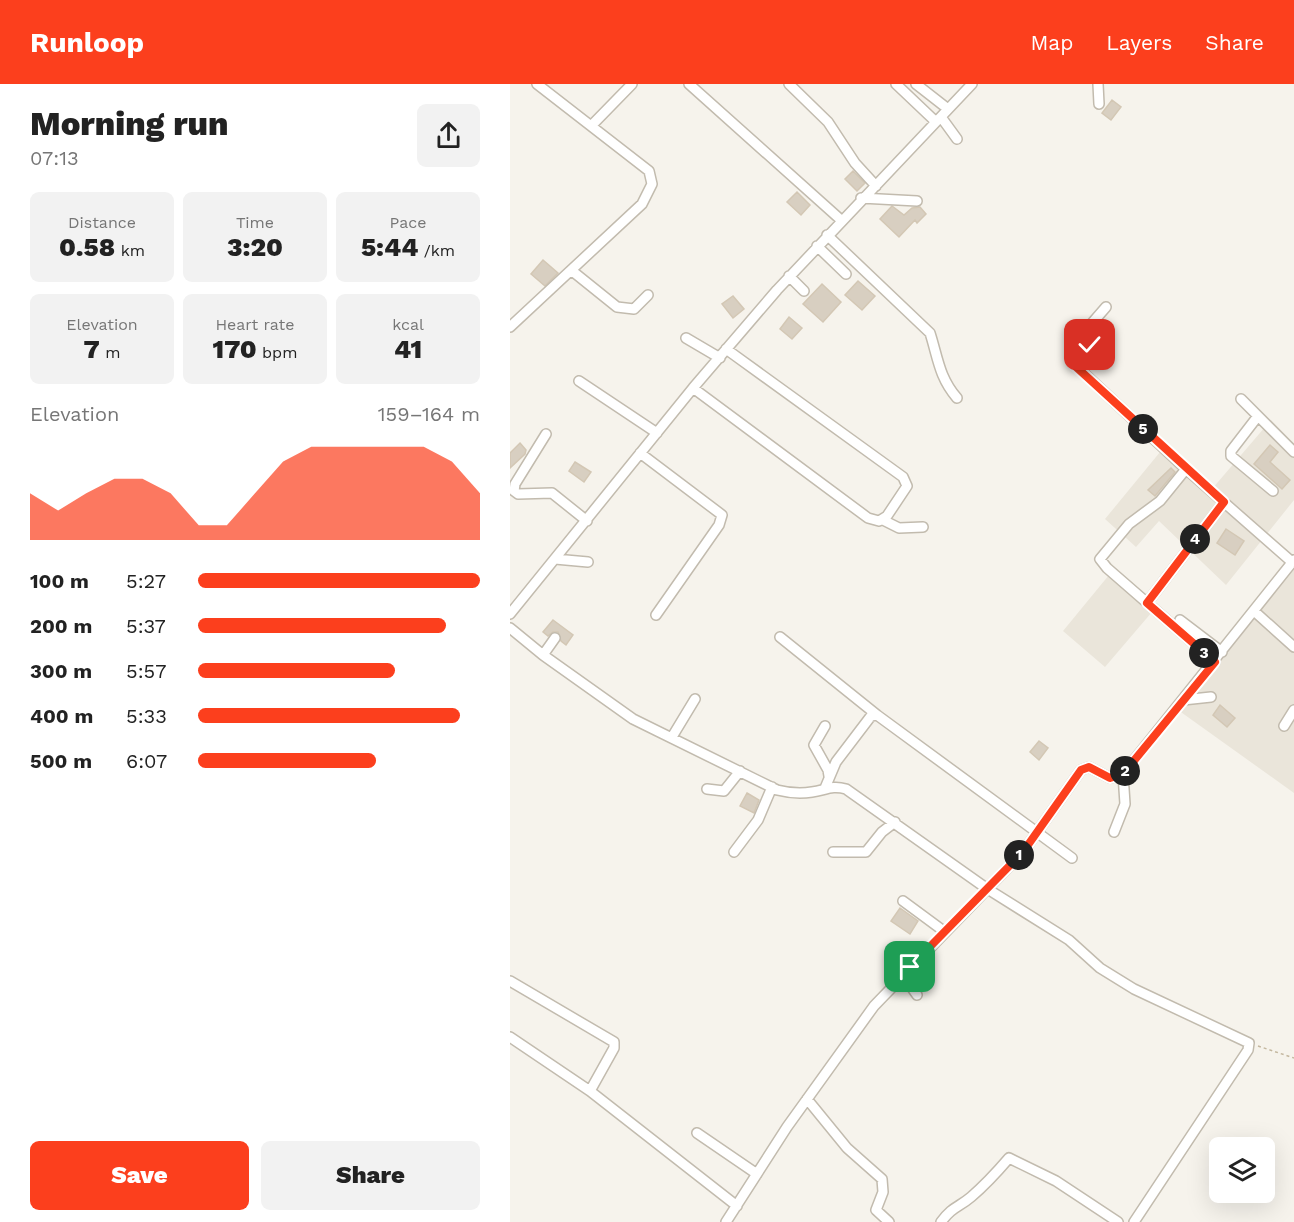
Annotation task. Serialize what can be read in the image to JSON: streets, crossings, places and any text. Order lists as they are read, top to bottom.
{
  "page": {
    "header": "Runloop",
    "nav": ["Map", "Layers", "Share"],
    "heading": ["Morning run", "07:13"],
    "stats": [
      ["Distance", "0.58 km"],
      ["Time", "3:20"],
      ["Pace", "5:44 /km"],
      ["Elevation", "7 m"],
      ["Heart rate", "170 bpm"],
      ["kcal", "41"]
    ],
    "chart": ["Elevation", "159–164 m"],
    "pins": [
      "5",
      "4",
      "3",
      "2",
      "1"
    ],
    "list": [
      {
        "name": "100 m",
        "note": "5:27"
      },
      {
        "name": "200 m",
        "note": "5:37"
      },
      {
        "name": "300 m",
        "note": "5:57"
      },
      {
        "name": "400 m",
        "note": "5:33"
      },
      {
        "name": "500 m",
        "note": "6:07"
      }
    ],
    "buttons": ["Save", "Share"]
  }
}
